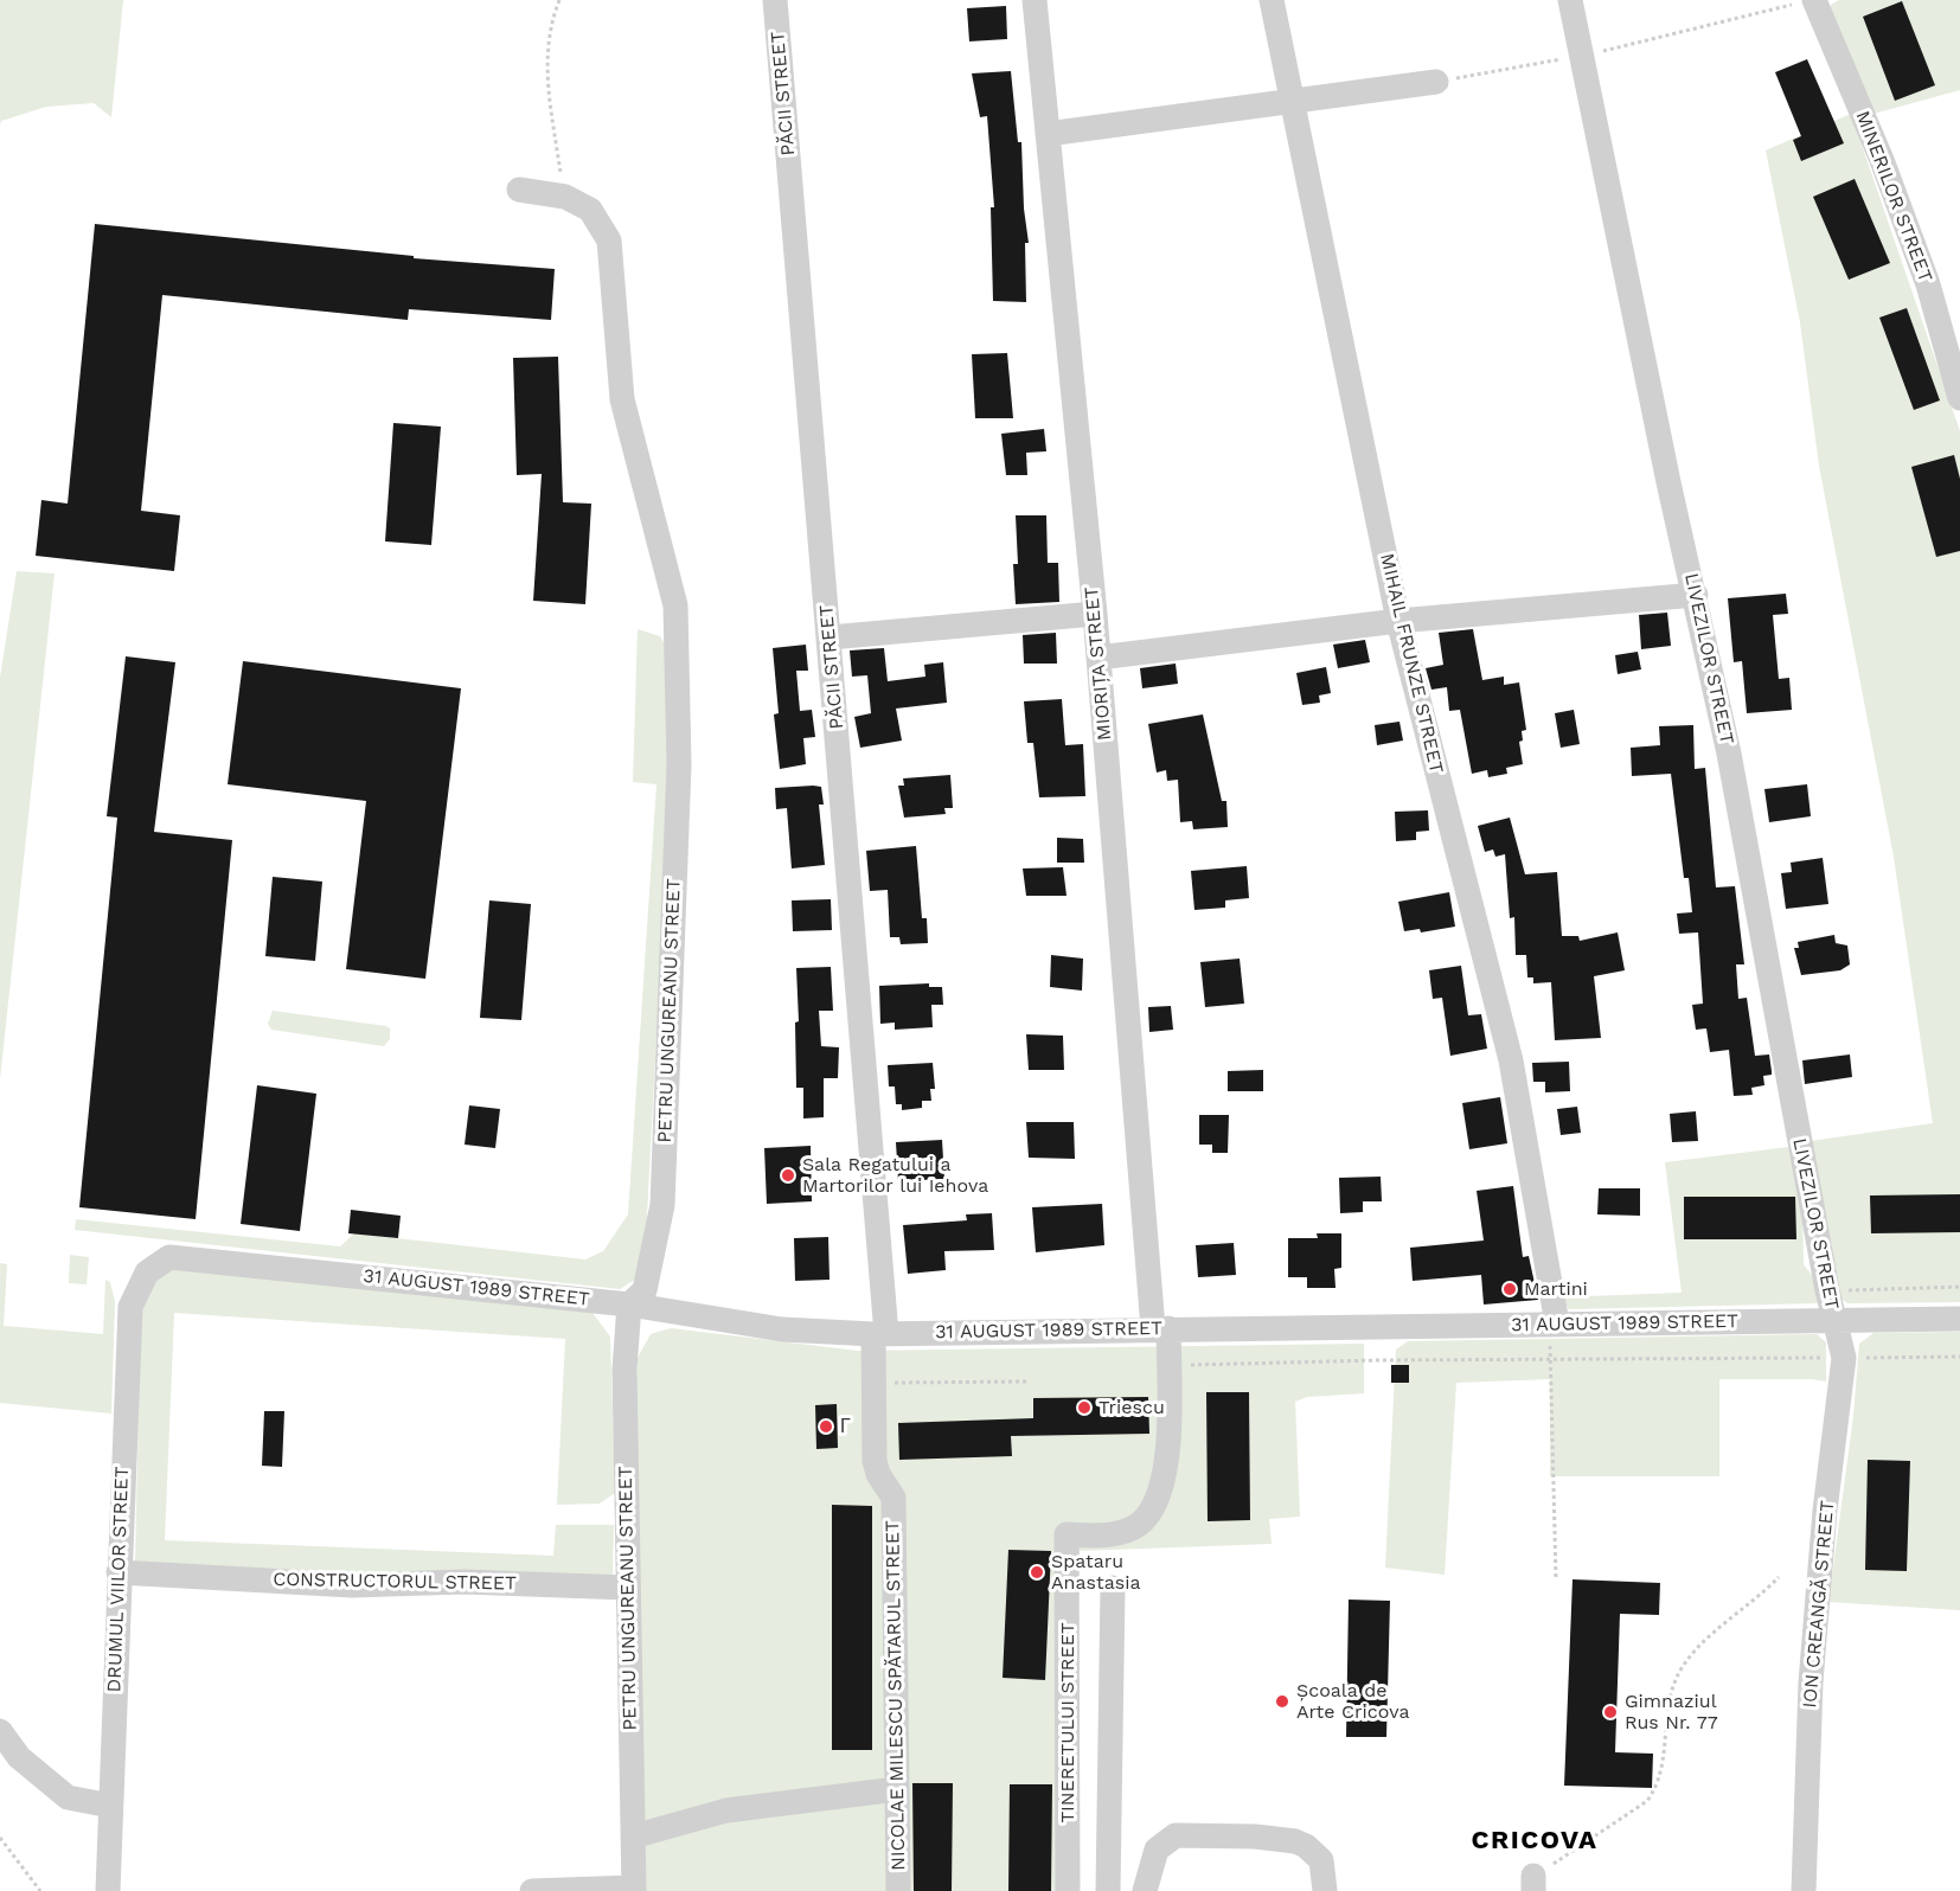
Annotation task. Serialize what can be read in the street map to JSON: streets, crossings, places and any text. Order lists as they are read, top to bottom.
{
  "streets": {
    "street": [
      "PĂCII STREET",
      "MINERILOR STREET",
      "LIVEZILOR STREET",
      "MIORIȚA STREET",
      "MIHAIL FRUNZE STREET",
      "PETRU UNGUREANU STREET",
      "31 AUGUST 1989 STREET",
      "DRUMUL VIILOR STREET",
      "CONSTRUCTORUL STREET",
      "ION CREANGĂ STREET",
      "NICOLAE MILESCU SPĂTARUL STREET",
      "TINERETULUI STREET"
    ]
  },
  "crossings": [
    ["PĂCII STREET", "31 AUGUST 1989 STREET"],
    ["PĂCII STREET", "NICOLAE MILESCU SPĂTARUL STREET"],
    ["LIVEZILOR STREET", "31 AUGUST 1989 STREET"],
    ["LIVEZILOR STREET", "ION CREANGĂ STREET"],
    ["MIORIȚA STREET", "31 AUGUST 1989 STREET"],
    ["MIORIȚA STREET", "TINERETULUI STREET"],
    ["MIHAIL FRUNZE STREET", "31 AUGUST 1989 STREET"],
    ["PETRU UNGUREANU STREET", "31 AUGUST 1989 STREET"],
    ["PETRU UNGUREANU STREET", "CONSTRUCTORUL STREET"],
    ["31 AUGUST 1989 STREET", "DRUMUL VIILOR STREET"],
    ["31 AUGUST 1989 STREET", "ION CREANGĂ STREET"],
    ["31 AUGUST 1989 STREET", "NICOLAE MILESCU SPĂTARUL STREET"],
    ["31 AUGUST 1989 STREET", "TINERETULUI STREET"],
    ["DRUMUL VIILOR STREET", "CONSTRUCTORUL STREET"]
  ],
  "districts": ["CRICOVA"],
  "places": [
    "Sala Regatului a Martorilor lui Iehova",
    "Martini",
    "Triescu",
    "Г",
    "Spataru Anastasia",
    "Școala de Arte Cricova",
    "Gimnaziul Rus Nr. 77"
  ]
}
